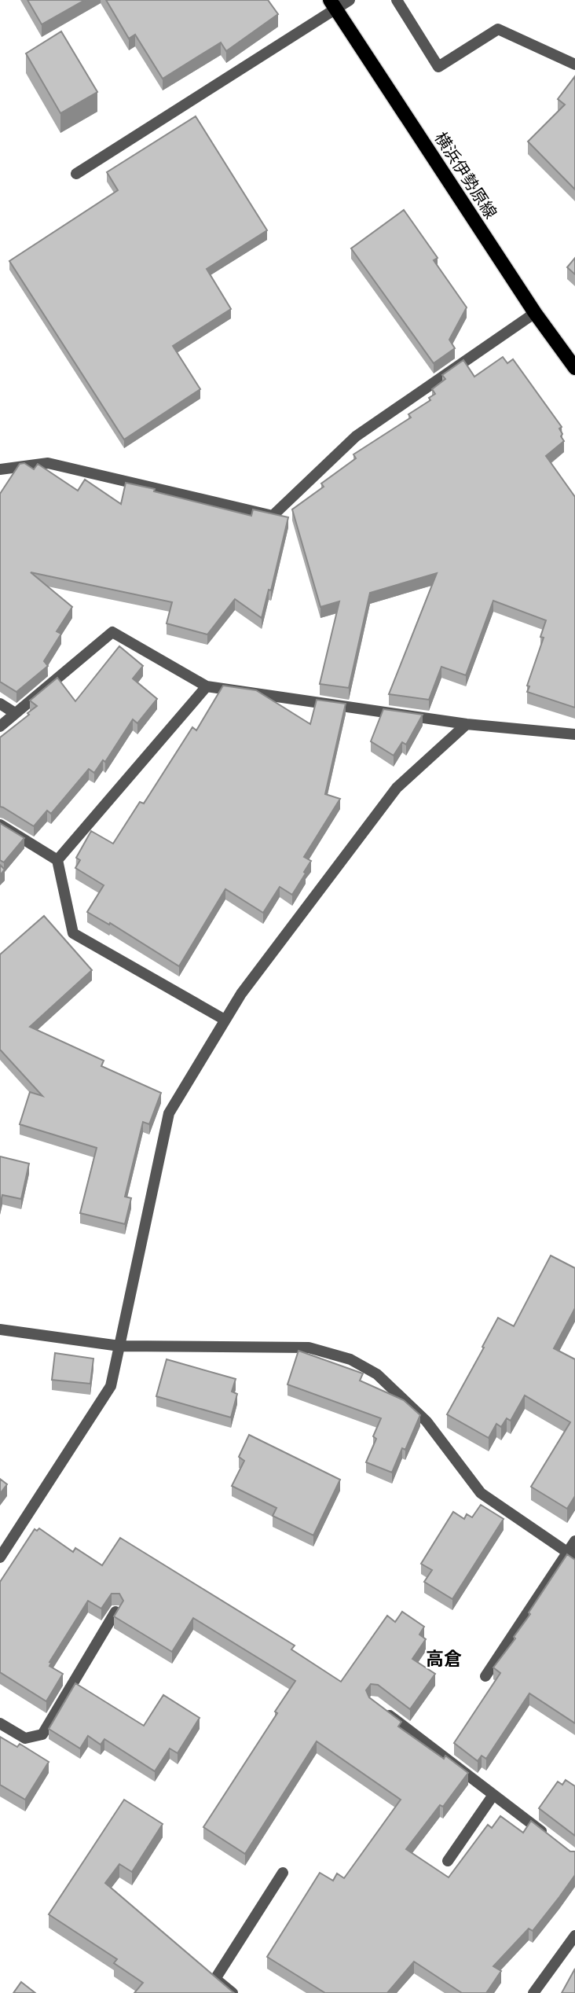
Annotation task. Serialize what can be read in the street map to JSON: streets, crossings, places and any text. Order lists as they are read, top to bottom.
{
  "streets": {
    "main road": ["横浜伊勢原線"]
  },
  "districts": ["高倉"]
}
